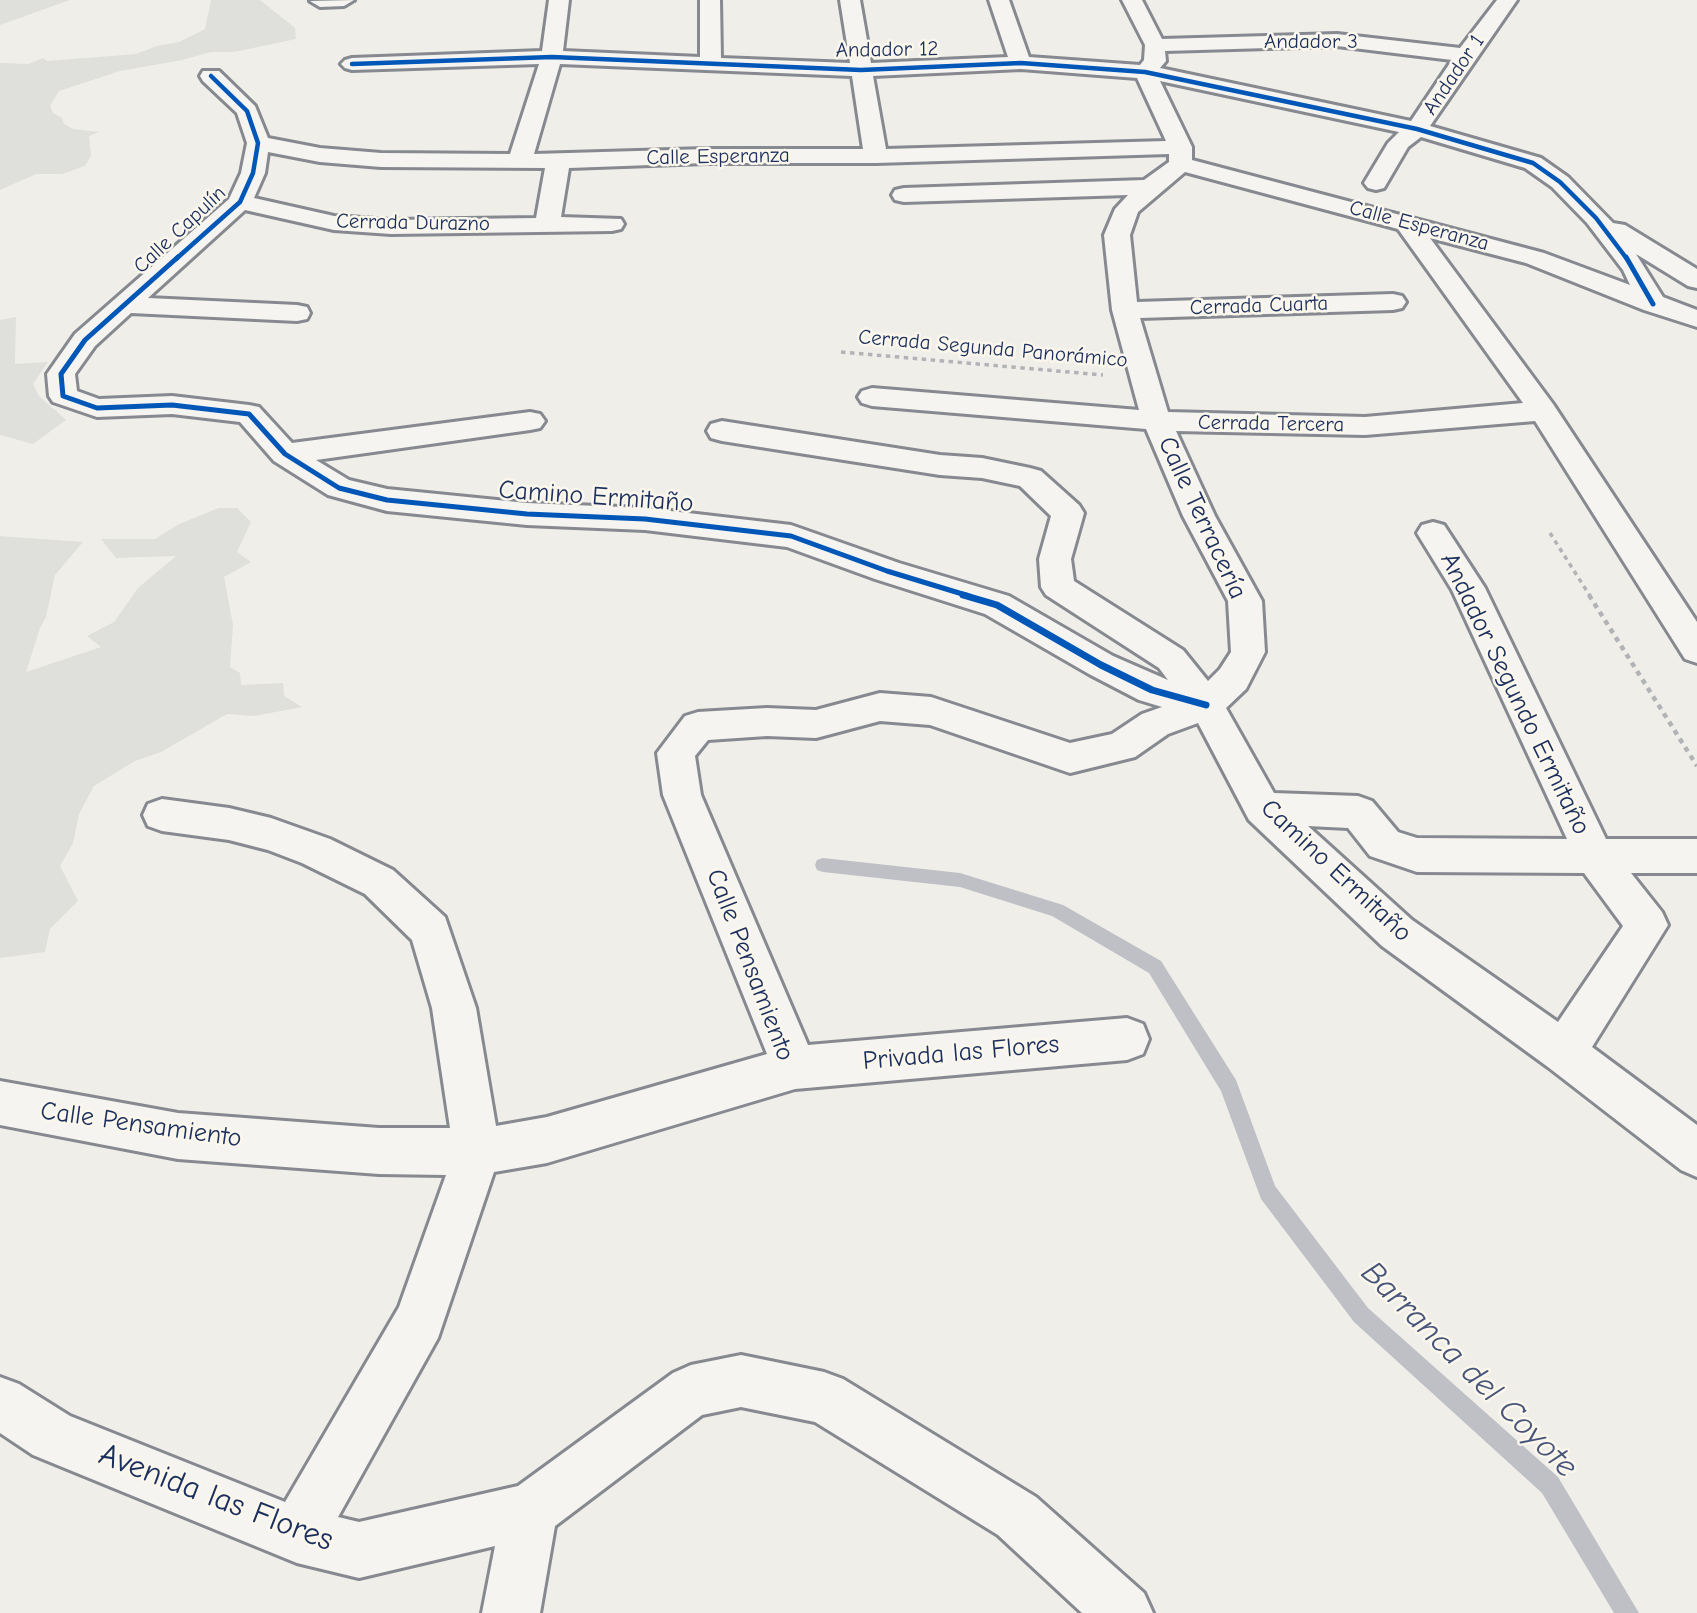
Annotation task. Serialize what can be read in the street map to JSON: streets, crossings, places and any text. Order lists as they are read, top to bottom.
{
  "streets": {
    "street": [
      "Andador 3",
      "Andador 12",
      "Andador 1",
      "Calle Esperanza",
      "Cerrada Durazno",
      "Calle Capulín",
      "Cerrada Cuarta",
      "Cerrada Tercera",
      "Camino Ermitaño",
      "Calle Terracería",
      "Andador Segundo Ermitaño",
      "Calle Pensamiento",
      "Privada las Flores",
      "Avenida las Flores"
    ],
    "path": ["Cerrada Segunda Panorámico"]
  },
  "crossings": [
    ["Andador 3", "Andador 1"],
    ["Andador 12", "Andador 1"],
    ["Calle Esperanza", "Calle Capulín"],
    ["Calle Esperanza", "Calle Terracería"],
    ["Cerrada Durazno", "Calle Capulín"],
    ["Calle Capulín", "Camino Ermitaño"],
    ["Cerrada Cuarta", "Calle Terracería"],
    ["Cerrada Segunda Panorámico", "Calle Terracería"],
    ["Cerrada Tercera", "Calle Terracería"],
    ["Camino Ermitaño", "Calle Terracería"],
    ["Camino Ermitaño", "Andador Segundo Ermitaño"],
    ["Camino Ermitaño", "Calle Pensamiento"],
    ["Calle Terracería", "Calle Pensamiento"],
    ["Calle Pensamiento", "Privada las Flores"]
  ],
  "water": ["Barranca del Coyote"]
}
